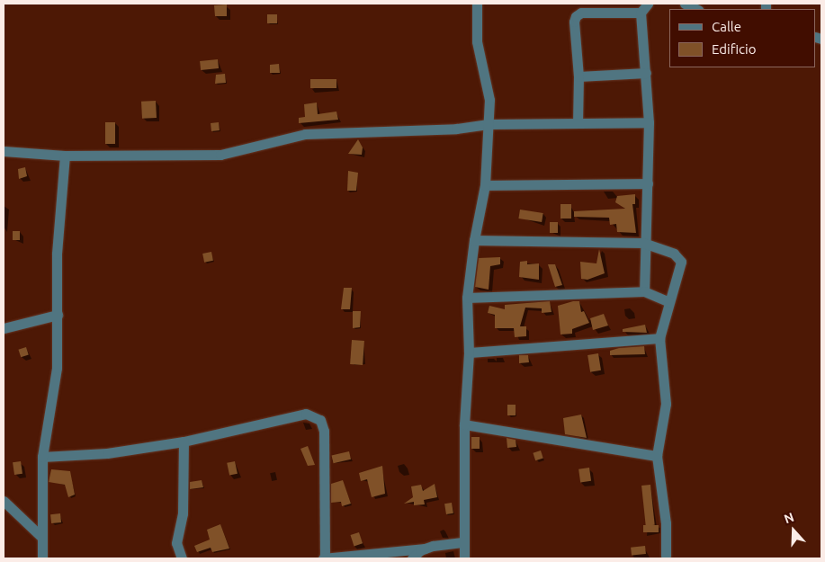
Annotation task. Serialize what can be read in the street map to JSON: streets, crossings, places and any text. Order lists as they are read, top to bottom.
{
  "legend": ["Calle", "Edificio"],
  "north": "top"
}
